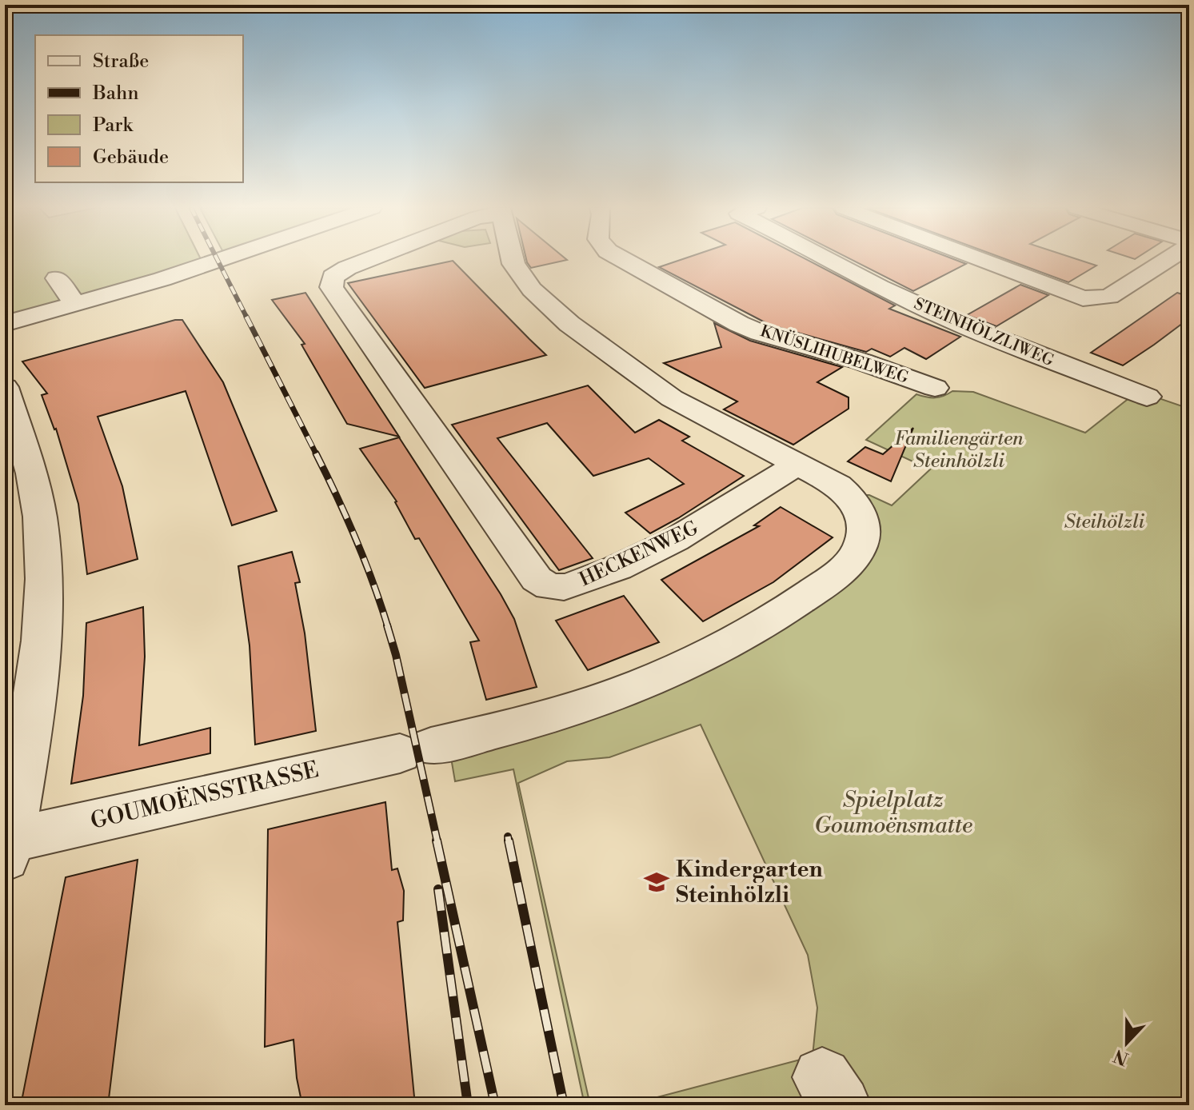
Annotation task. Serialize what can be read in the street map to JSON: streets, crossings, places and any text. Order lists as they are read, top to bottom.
{
  "streets": {
    "street": [
      "STEINHÖLZLIWEG",
      "KNÜSLIHUBELWEG",
      "HECKENWEG",
      "GOUMOËNSSTRASSE"
    ]
  },
  "crossings": [
    ["HECKENWEG", "GOUMOËNSSTRASSE"]
  ],
  "parks": ["Familiengärten Steinhölzli", "Steihölzli", "Spielplatz Goumoënsmatte"],
  "places": {
    "school or university": ["Kindergarten Steinhölzli"]
  },
  "legend": [
    "Straße",
    "Bahn",
    "Park",
    "Gebäude"
  ],
  "north": "bottom"
}
